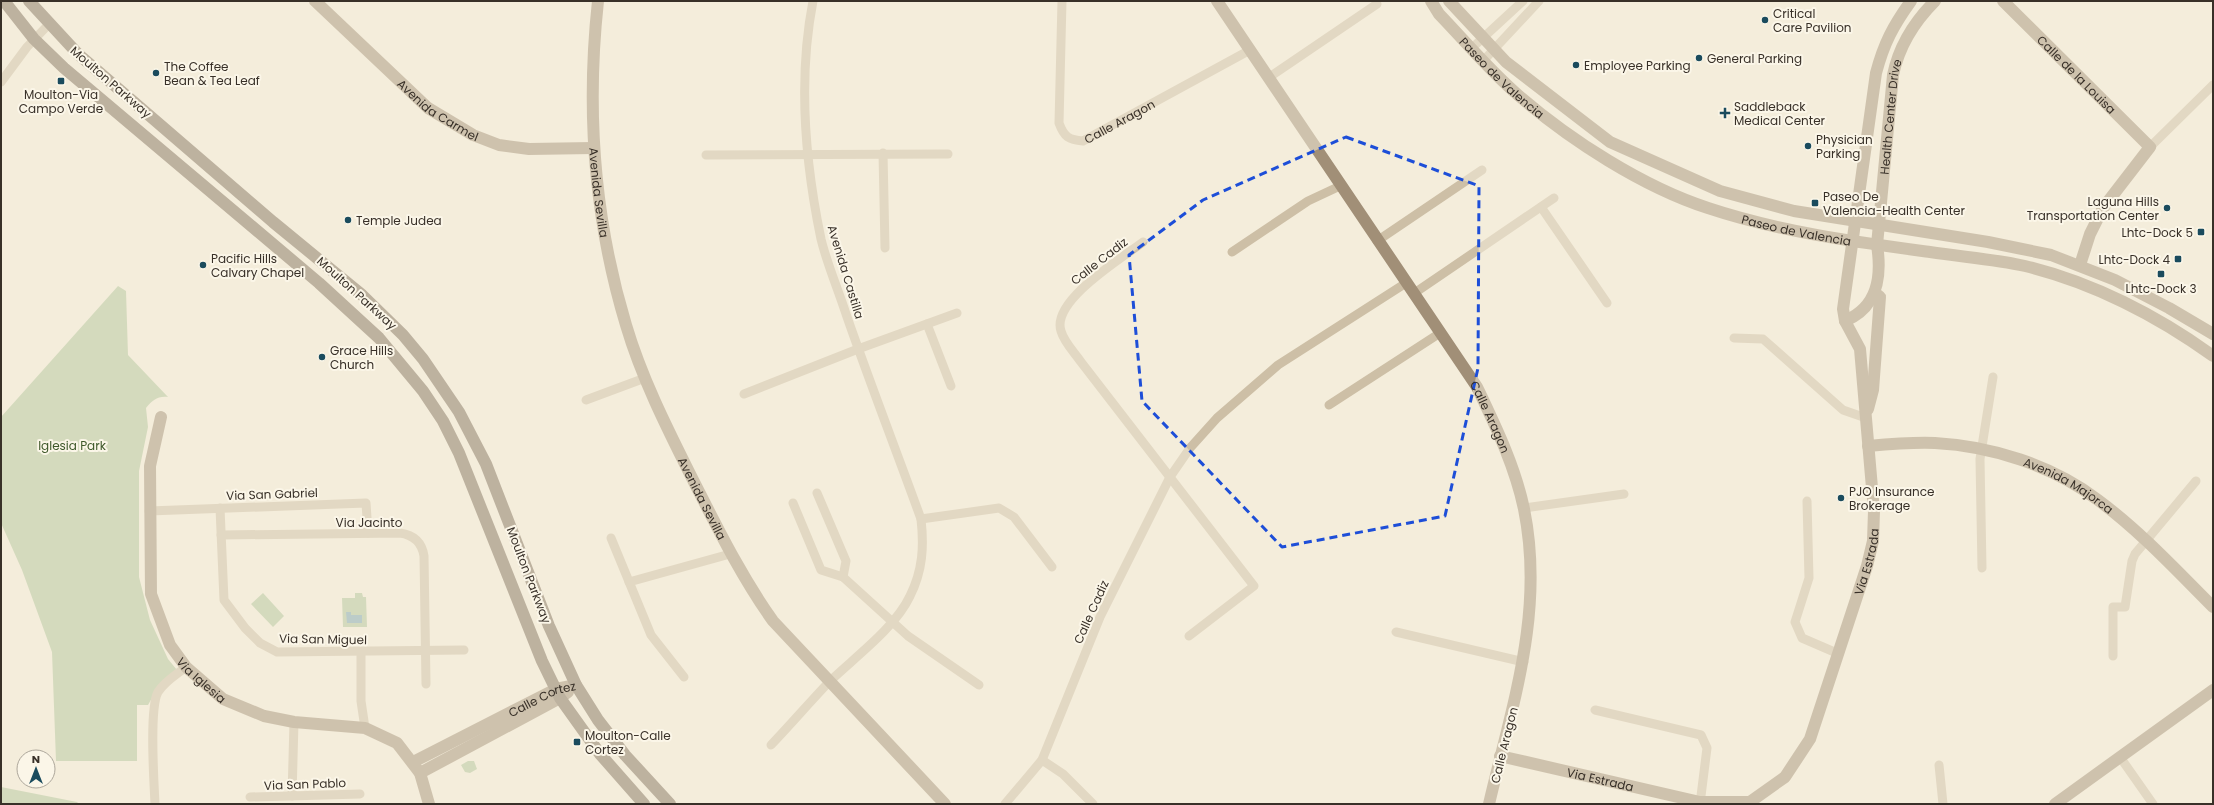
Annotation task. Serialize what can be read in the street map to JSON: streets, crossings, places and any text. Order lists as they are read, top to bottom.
{
  "streets": {
    "main road": ["Moulton Parkway"],
    "street": [
      "Calle de la Louisa",
      "Paseo de Valencia",
      "Avenida Carmel",
      "Health Center Drive",
      "Calle Aragon",
      "Avenida Sevilla",
      "Calle Cadiz",
      "Avenida Castilla",
      "Avenida Majorca",
      "Via San Gabriel",
      "Via Jacinto",
      "Via Estrada",
      "Via San Miguel",
      "Via Iglesia",
      "Calle Cortez",
      "Via San Pablo"
    ]
  },
  "crossings": [
    ["Paseo de Valencia", "Health Center Drive"],
    ["Paseo de Valencia", "Via Estrada"],
    ["Moulton Parkway", "Calle Cortez"],
    ["Avenida Carmel", "Avenida Sevilla"],
    ["Health Center Drive", "Via Estrada"],
    ["Calle Aragon", "Calle Cadiz"],
    ["Calle Aragon", "Via Estrada"],
    ["Avenida Sevilla", "Avenida Castilla"],
    ["Avenida Majorca", "Via Estrada"],
    ["Via San Gabriel", "Via Jacinto"],
    ["Via San Gabriel", "Via San Miguel"],
    ["Via San Gabriel", "Via Iglesia"],
    ["Via Jacinto", "Via San Miguel"],
    ["Via Iglesia", "Calle Cortez"]
  ],
  "parks": ["Iglesia Park"],
  "places": {
    "other": [
      "Critical Care Pavilion",
      "General Parking",
      "Employee Parking",
      "The Coffee Bean & Tea Leaf",
      "Physician Parking",
      "Laguna Hills Transportation Center",
      "Temple Judea",
      "Pacific Hills Calvary Chapel",
      "Grace Hills Church",
      "PJO Insurance Brokerage"
    ],
    "transit": [
      "Moulton-Via Campo Verde",
      "Paseo De Valencia-Health Center",
      "Lhtc-Dock 5",
      "Lhtc-Dock 4",
      "Lhtc-Dock 3",
      "Moulton-Calle Cortez"
    ],
    "health": ["Saddleback Medical Center"]
  },
  "north": "top"
}
